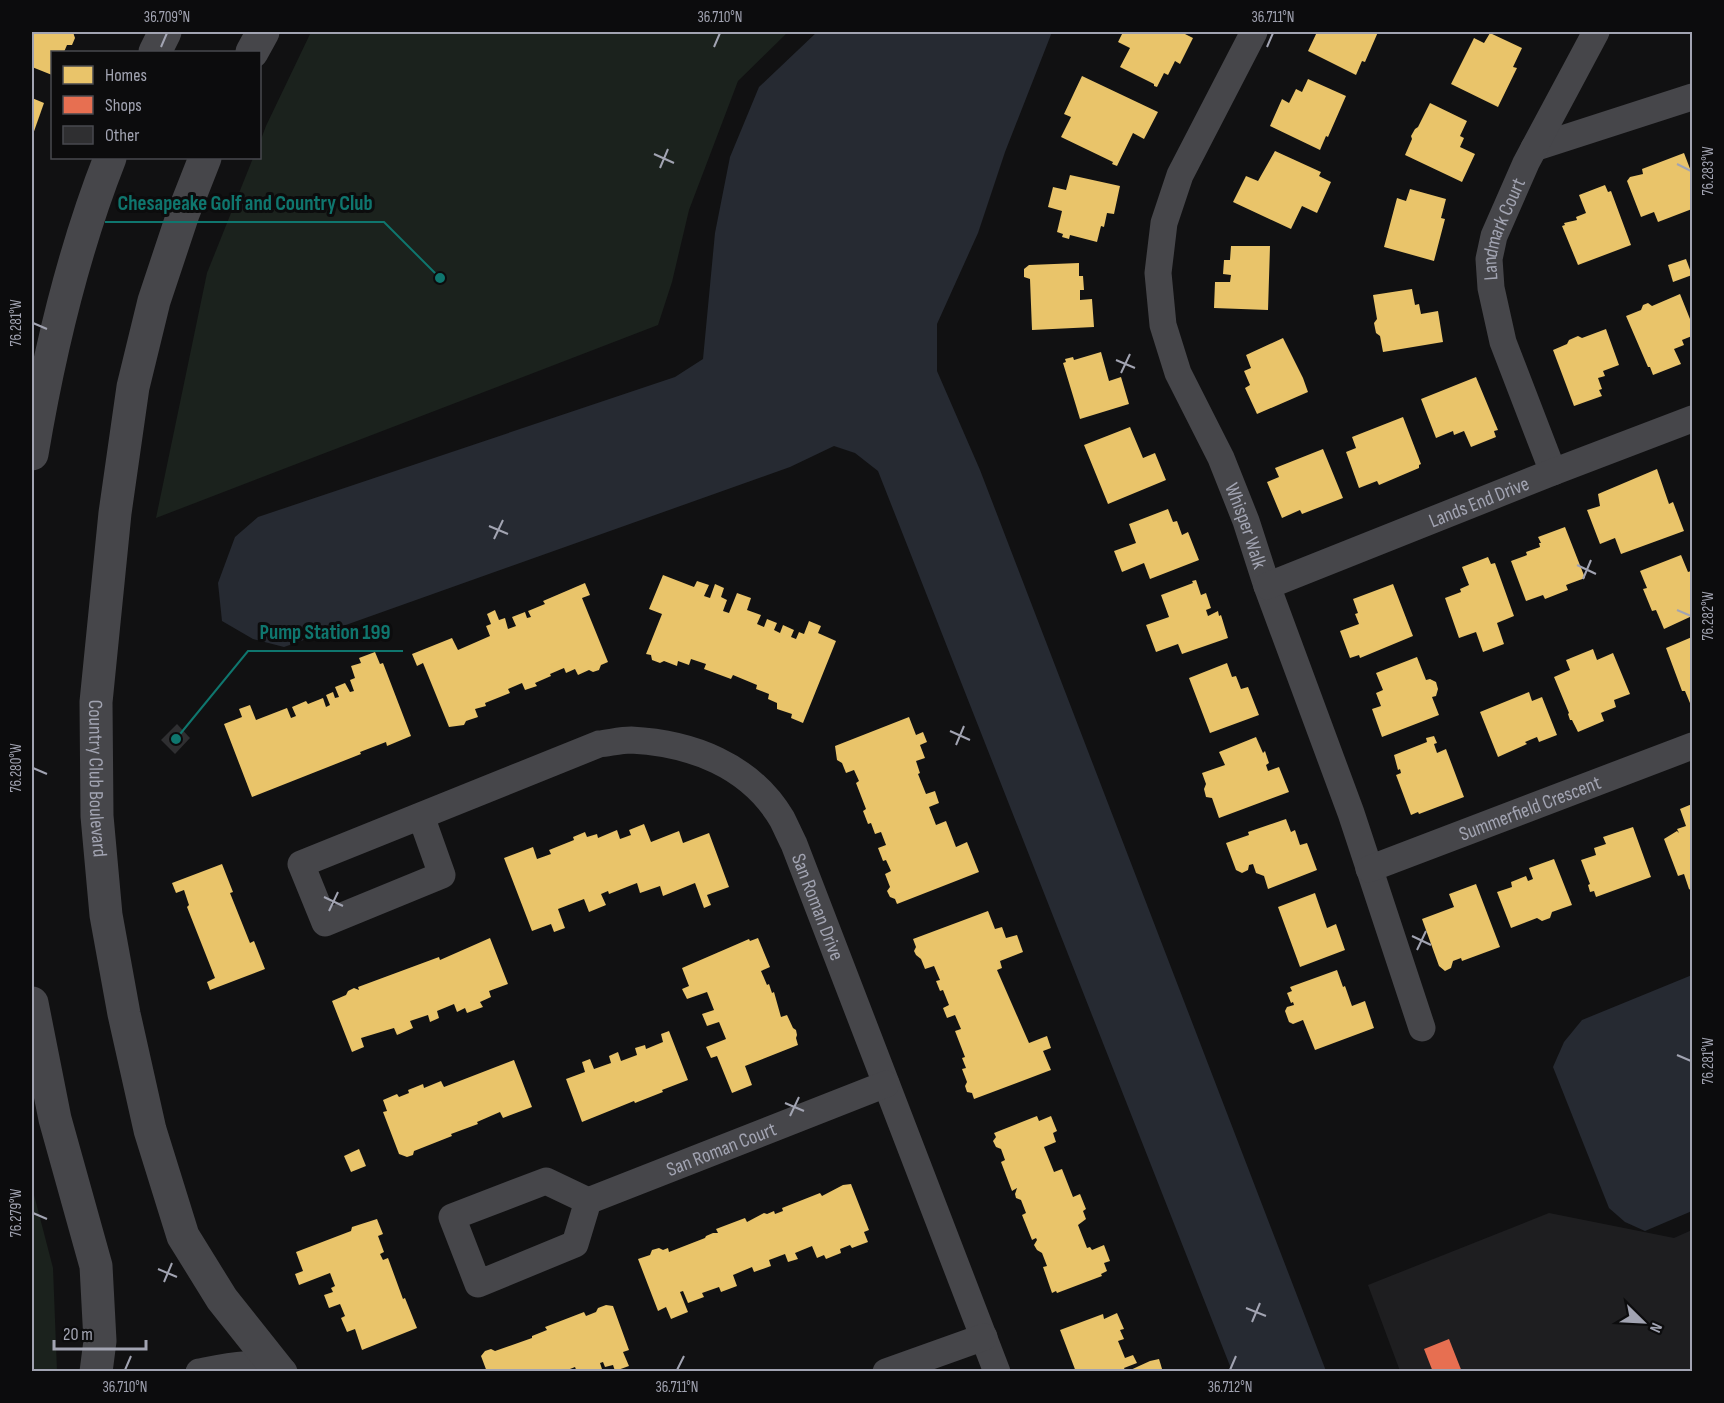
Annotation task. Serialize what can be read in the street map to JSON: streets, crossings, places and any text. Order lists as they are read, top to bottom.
{
  "streets": {
    "street": [
      "Landmark Court",
      "Lands End Drive",
      "Whisper Walk",
      "Country Club Boulevard",
      "Summerfield Crescent",
      "San Roman Drive",
      "San Roman Court"
    ]
  },
  "crossings": [
    ["Landmark Court", "Lands End Drive"],
    ["Lands End Drive", "Whisper Walk"],
    ["Whisper Walk", "Summerfield Crescent"],
    ["San Roman Drive", "San Roman Court"]
  ],
  "places": ["Chesapeake Golf and Country Club", "Pump Station 199"],
  "legend": ["Homes", "Shops", "Other"],
  "scale_bar": "20 m",
  "north": "bottom right",
  "coordinates": [
    "36.709°N",
    "36.710°N",
    "36.711°N",
    "76.283°W",
    "76.281°W",
    "76.282°W",
    "76.280°W",
    "76.279°W",
    "36.712°N"
  ]
}
